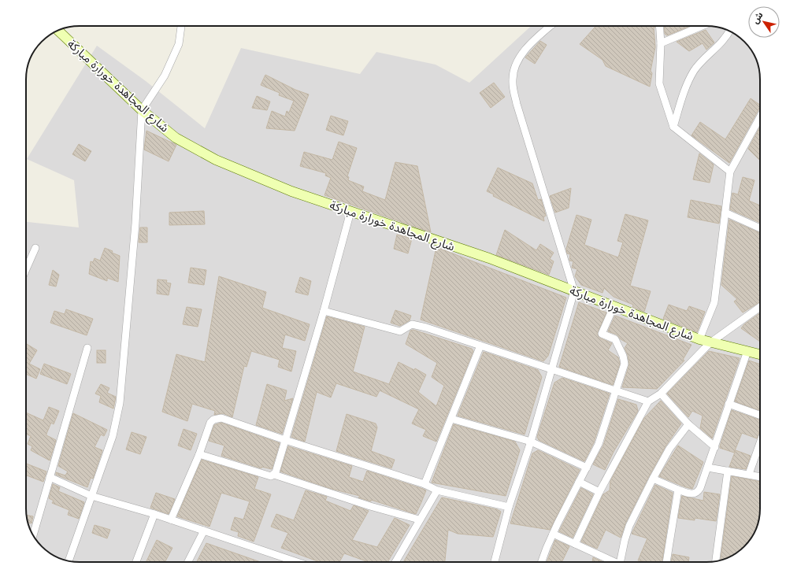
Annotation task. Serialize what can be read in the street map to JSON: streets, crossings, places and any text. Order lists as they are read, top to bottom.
{
  "streets": {
    "street": ["شارع المجاهدة خورارة مباركة"]
  },
  "north": "top left"
}
